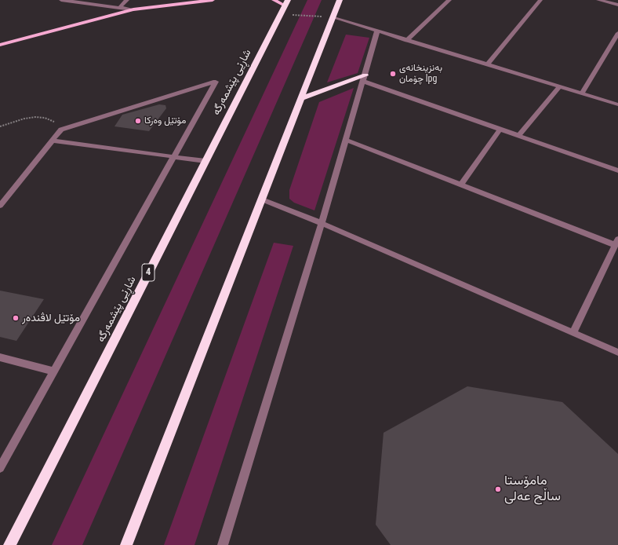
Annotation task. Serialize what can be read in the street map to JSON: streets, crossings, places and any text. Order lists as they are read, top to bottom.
{
  "streets": {
    "highway": ["شاڕێی پێشمەرگە", "4"]
  },
  "places": [
    "بەنزینخانەی چۆمان lpg",
    "مۆتێل وەرکا",
    "مۆتێل لاڤندەر",
    "مامۆستا ساڵح عەلی"
  ]
}
